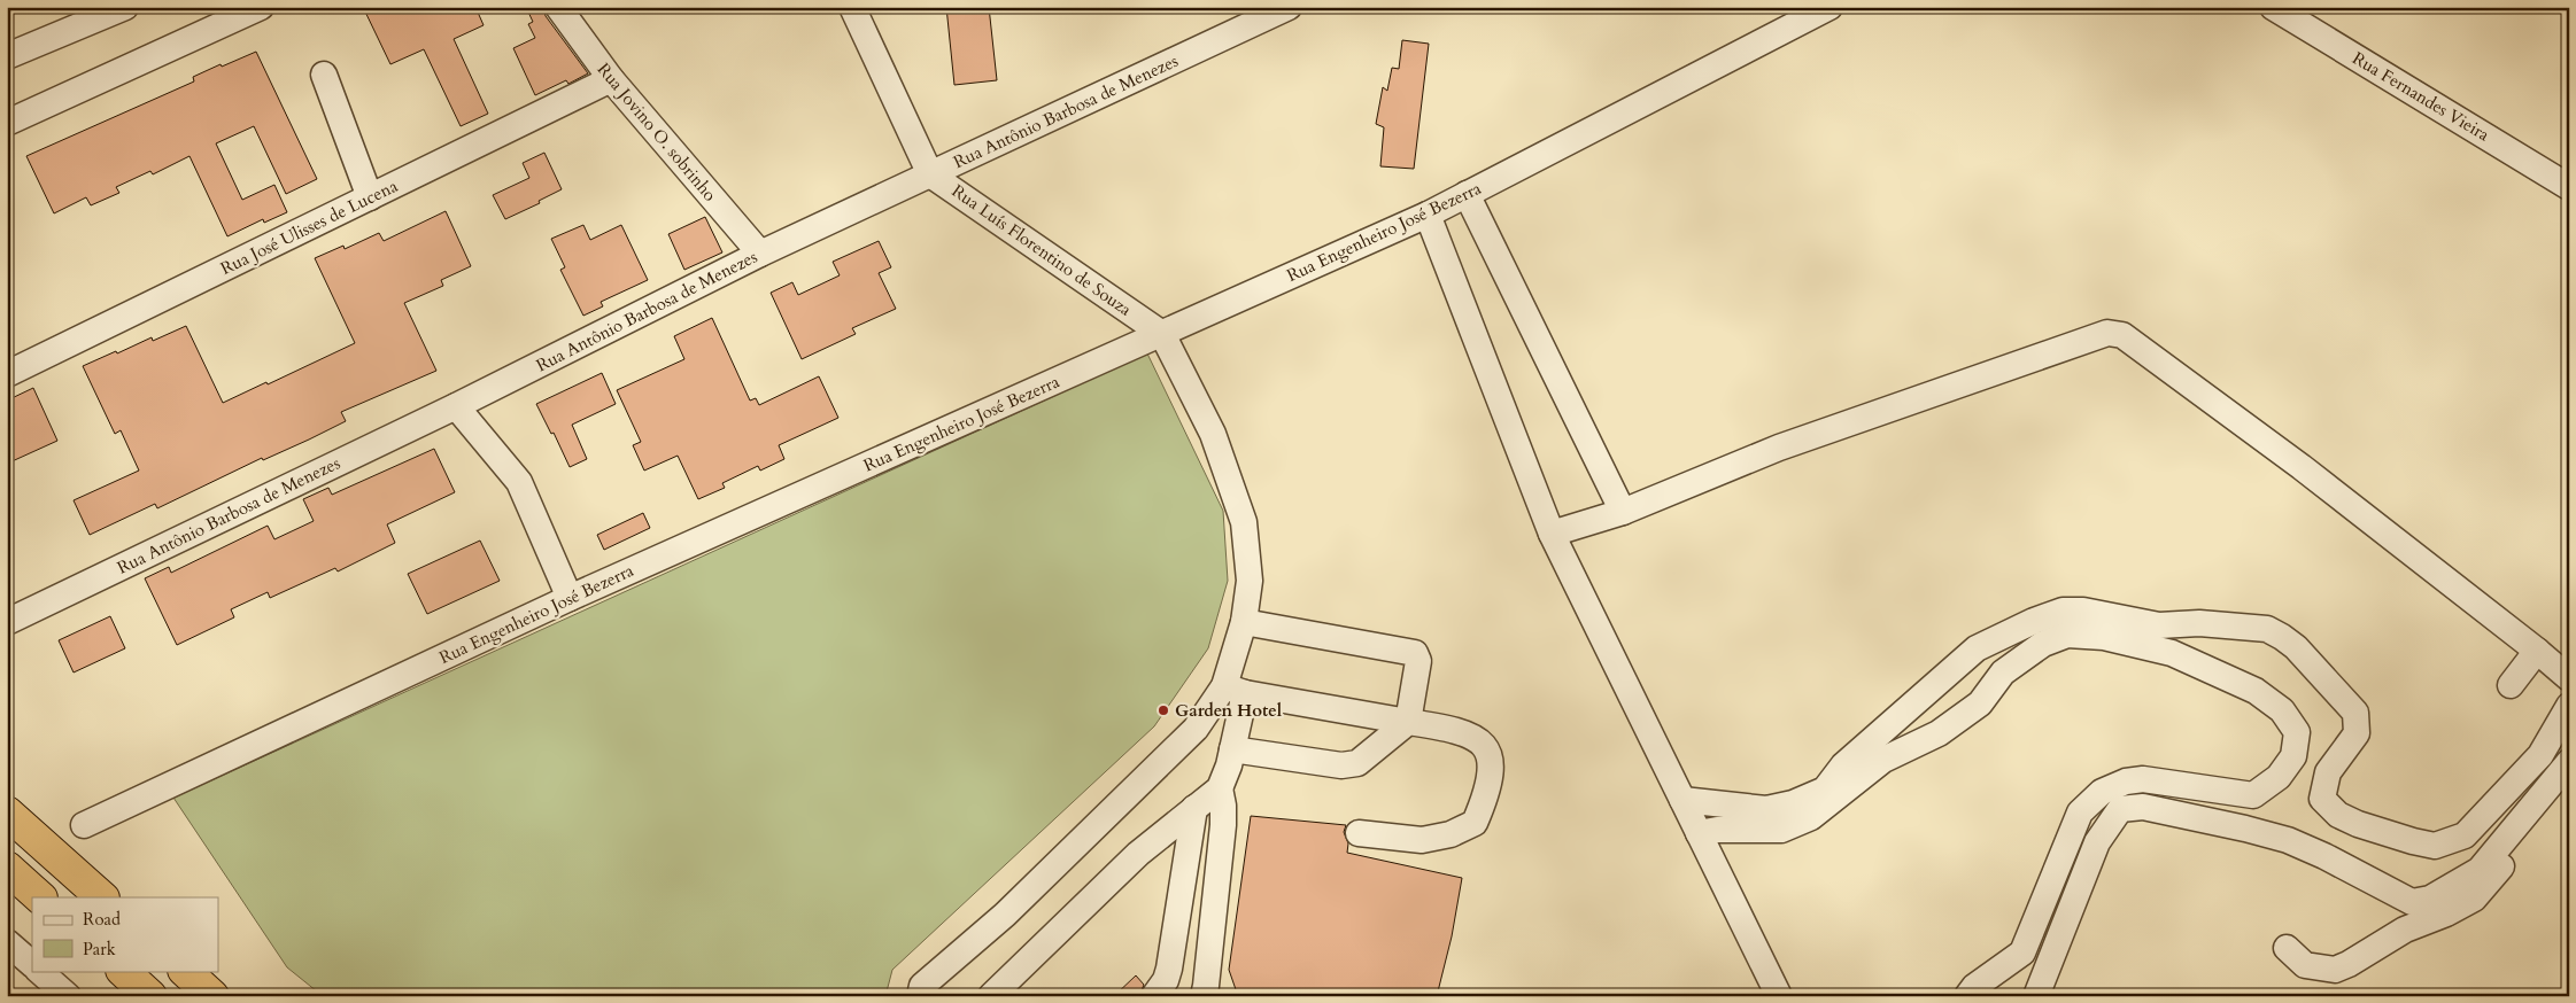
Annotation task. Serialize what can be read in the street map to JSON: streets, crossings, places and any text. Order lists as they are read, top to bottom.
{
  "streets": {
    "street": [
      "Rua Fernandes Vieira",
      "Rua Antônio Barbosa de Menezes",
      "Rua Jovino O. sobrinho",
      "Rua José Ulisses de Lucena",
      "Rua Engenheiro José Bezerra",
      "Rua Luís Florentino de Souza"
    ]
  },
  "crossings": [
    ["Rua Antônio Barbosa de Menezes", "Rua Jovino O. sobrinho"],
    ["Rua Antônio Barbosa de Menezes", "Rua Luís Florentino de Souza"],
    ["Rua Jovino O. sobrinho", "Rua José Ulisses de Lucena"],
    ["Rua Engenheiro José Bezerra", "Rua Luís Florentino de Souza"]
  ],
  "places": ["Garden Hotel"],
  "legend": ["Road", "Park"]
}
